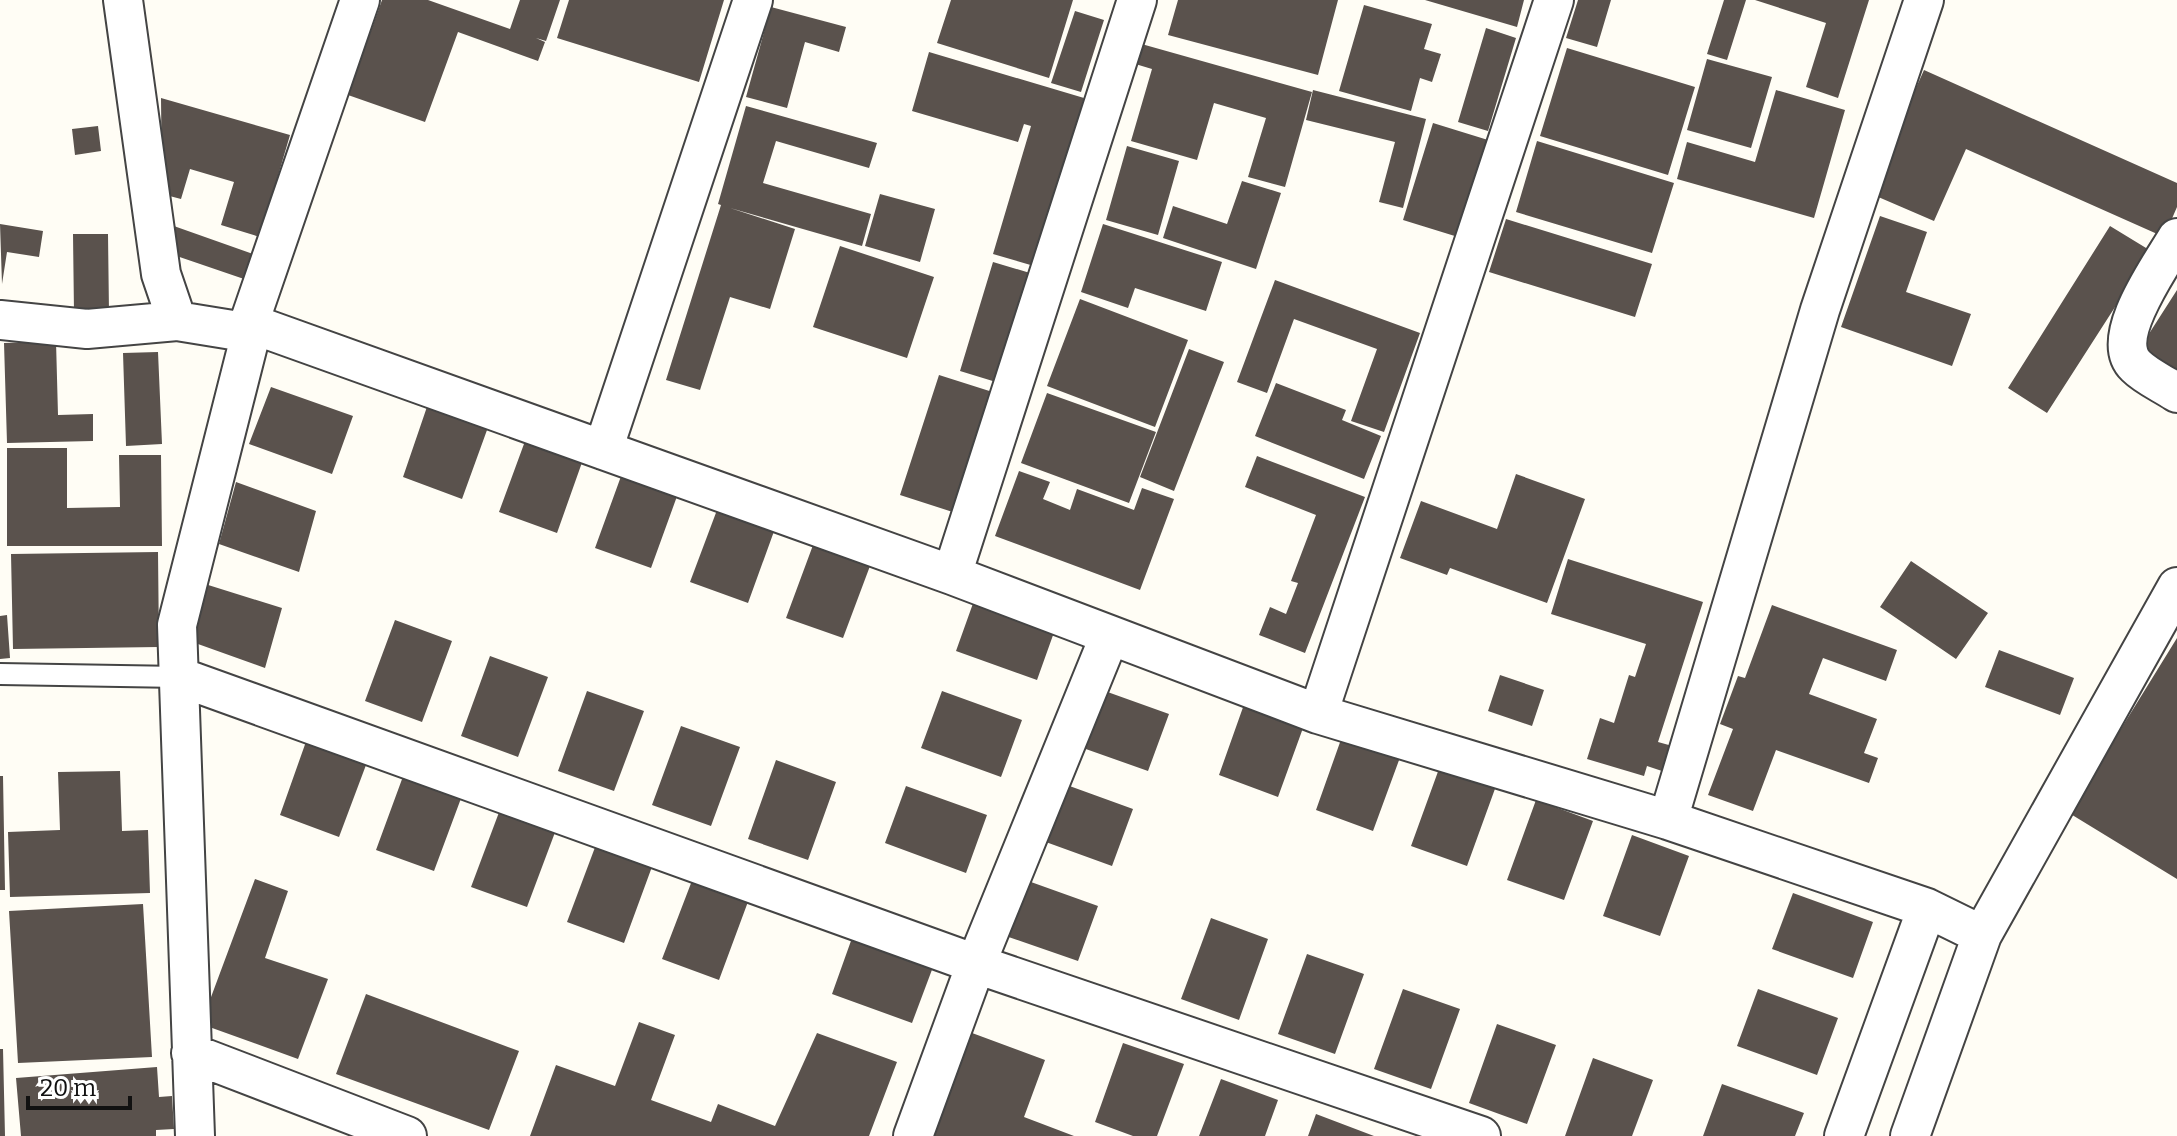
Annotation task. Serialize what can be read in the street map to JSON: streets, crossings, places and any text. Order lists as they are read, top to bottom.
{
  "scale_bar": "20 m"
}
